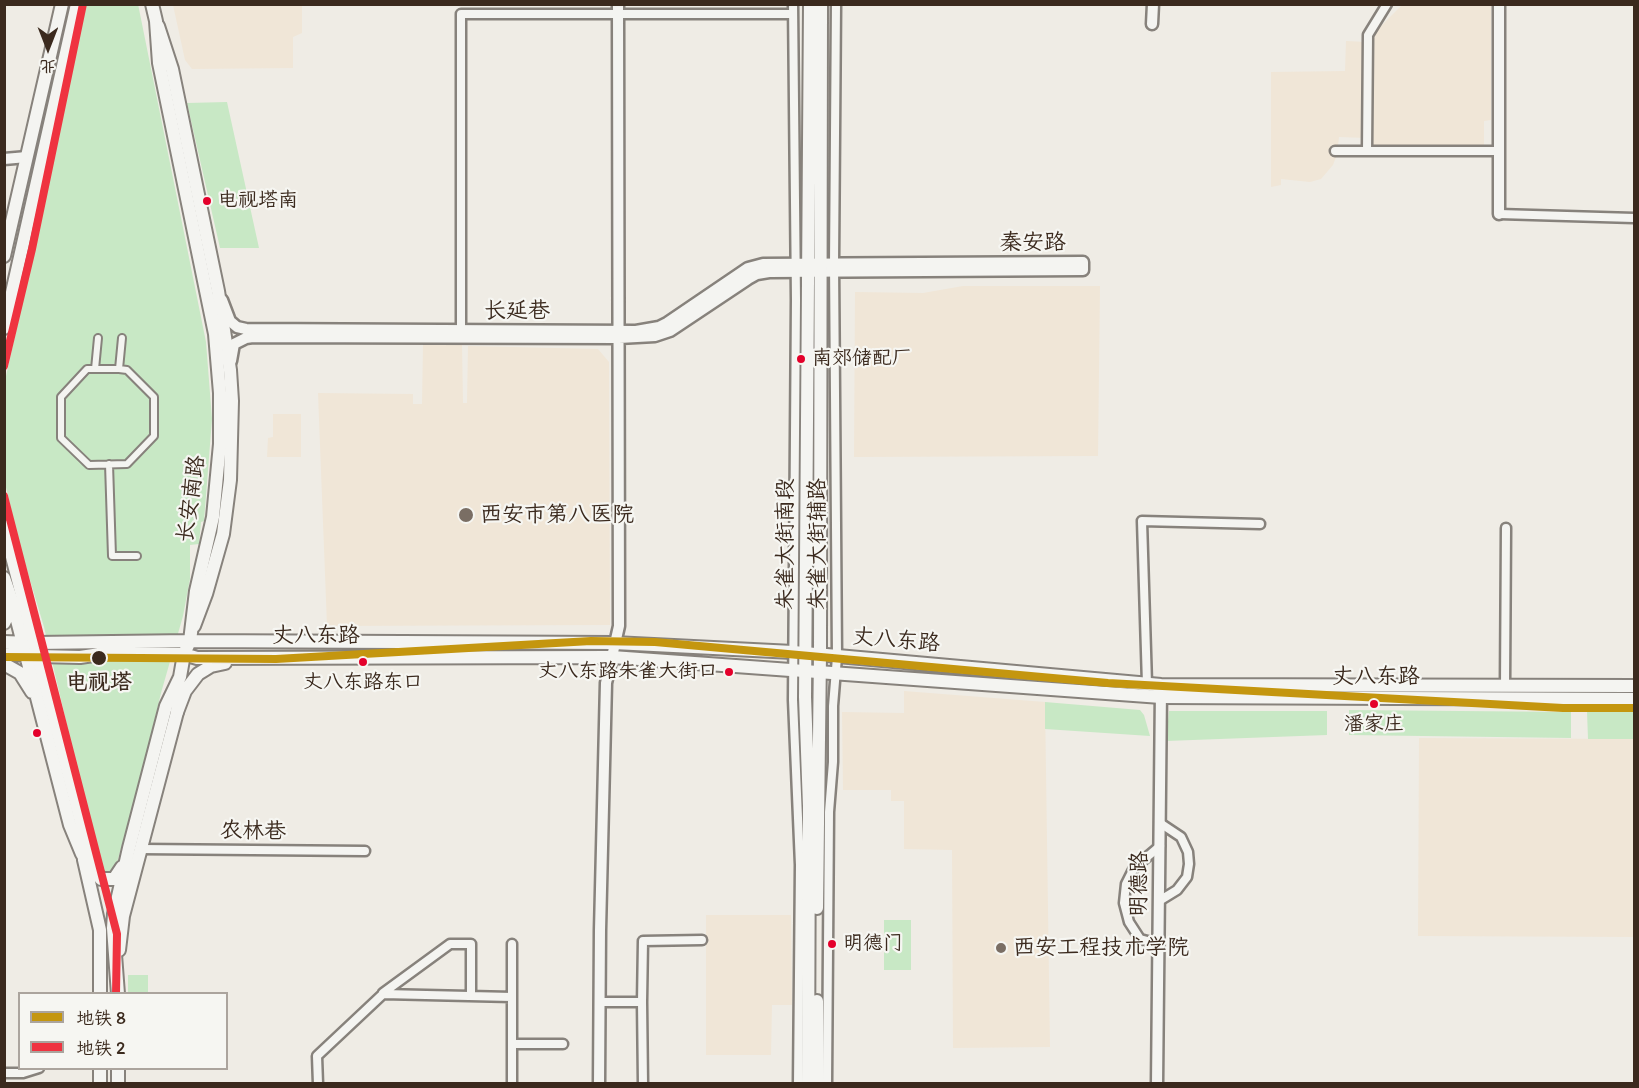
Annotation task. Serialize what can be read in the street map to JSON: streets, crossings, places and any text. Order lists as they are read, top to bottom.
{
  "streets": {
    "main road": ["长安南路", "朱雀大街南段", "丈八东路"],
    "street": [
      "秦安路",
      "长延巷",
      "朱雀大街辅路",
      "农林巷",
      "明德路"
    ]
  },
  "crossings": [
    ["秦安路", "长延巷"],
    ["秦安路", "朱雀大街南段"],
    ["秦安路", "朱雀大街辅路"],
    ["长延巷", "朱雀大街南段"],
    ["长延巷", "朱雀大街辅路"],
    ["长安南路", "丈八东路"],
    ["朱雀大街南段", "朱雀大街辅路"],
    ["朱雀大街南段", "丈八东路"],
    ["朱雀大街辅路", "丈八东路"],
    ["丈八东路", "明德路"]
  ],
  "places": [
    "电视塔南",
    "南郊储配厂",
    "西安市第八医院",
    "电视塔",
    "丈八东路东口",
    "丈八东路朱雀大街口",
    "潘家庄",
    "明德门",
    "西安工程技术学院"
  ],
  "lines": ["metro line 2", "metro line 8"],
  "legend": ["地铁 8", "地铁 2"],
  "north": "bottom"
}
